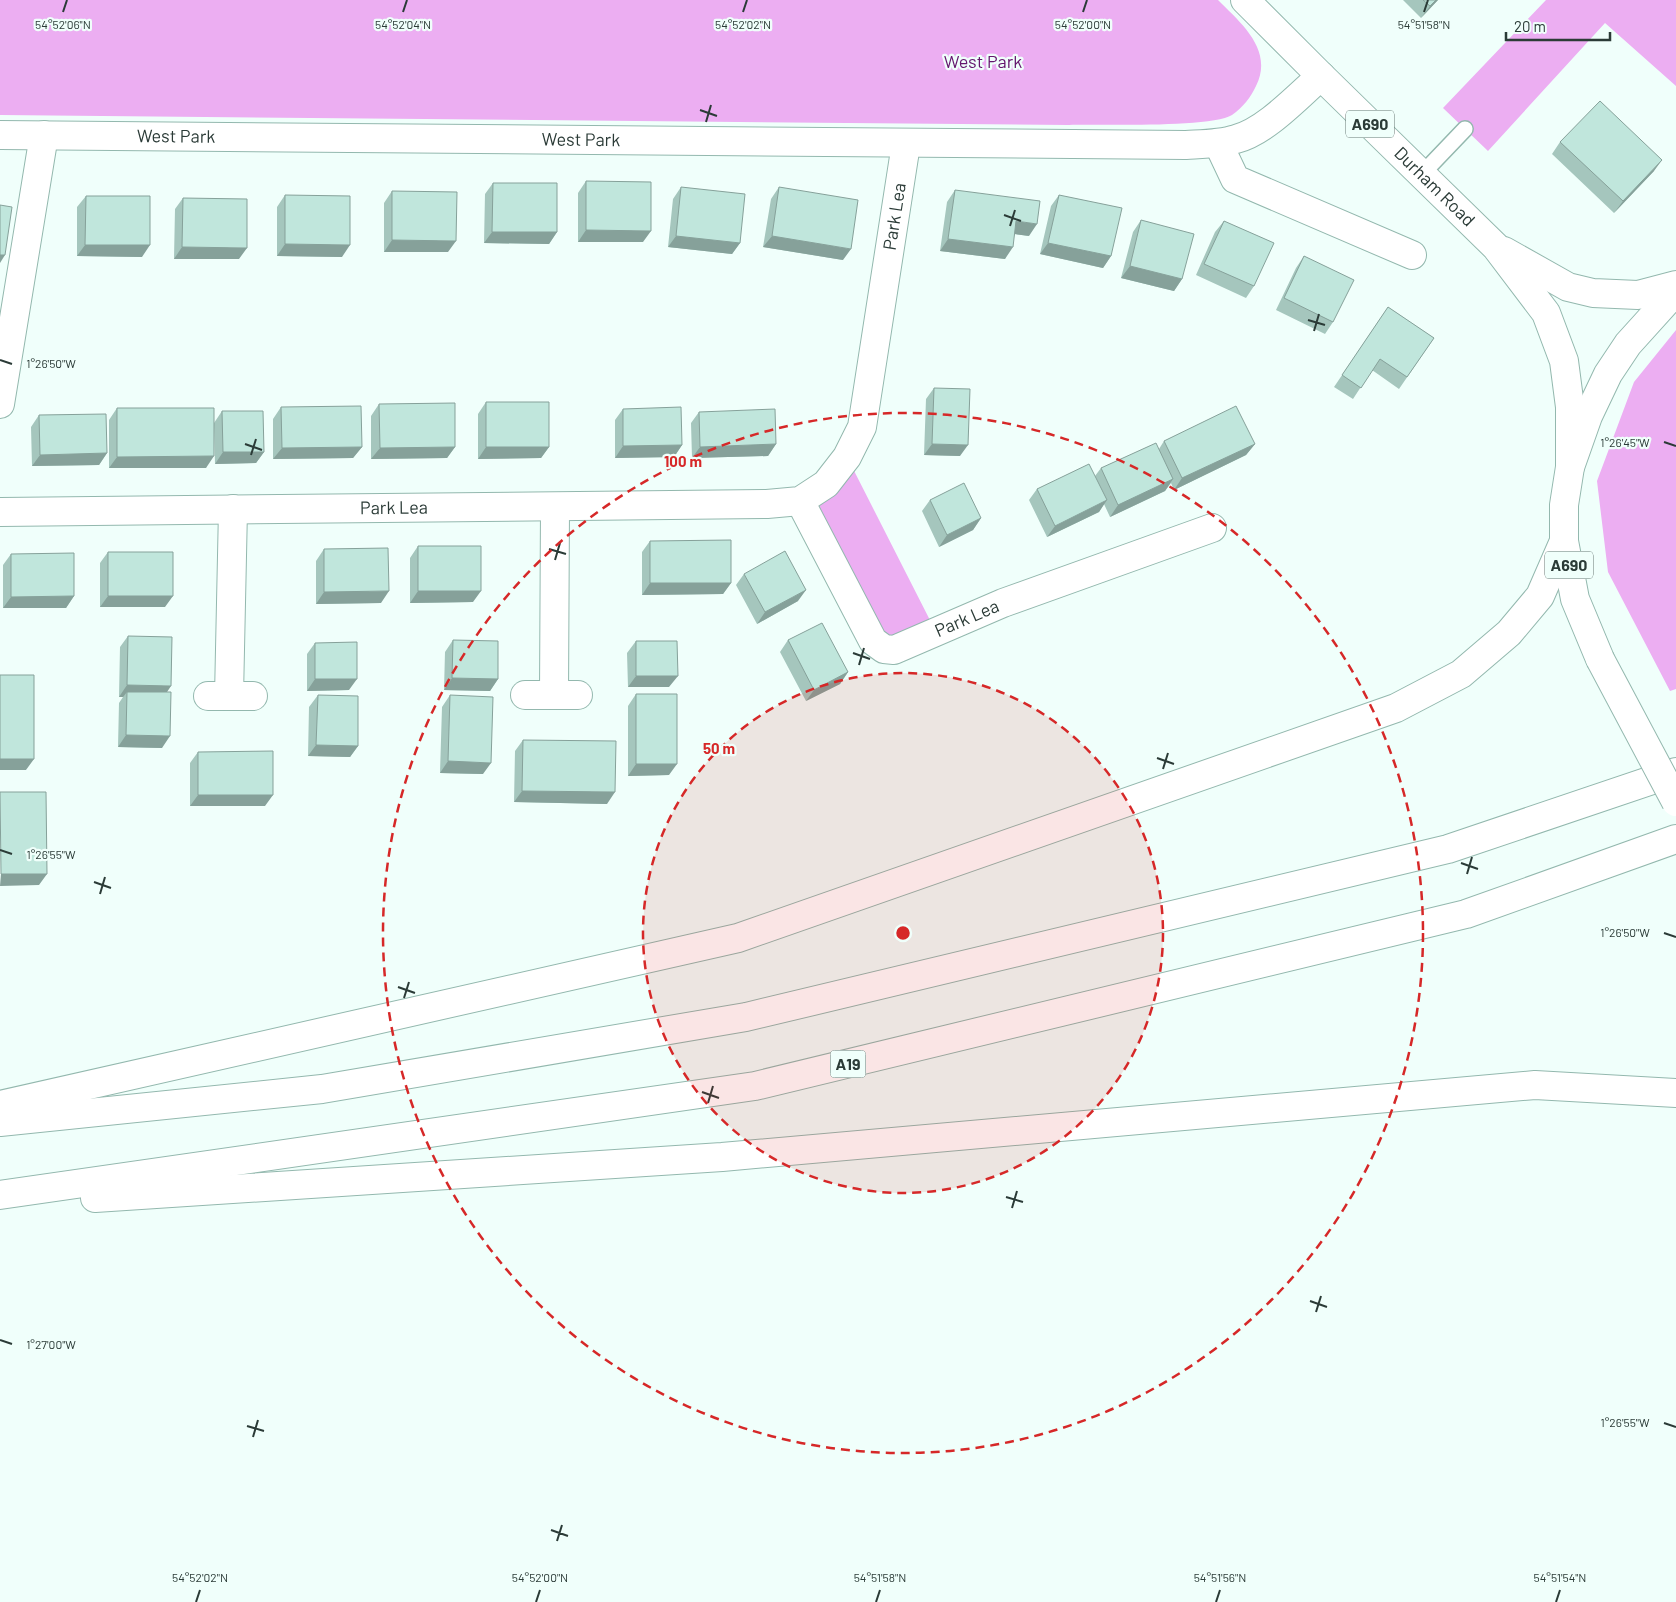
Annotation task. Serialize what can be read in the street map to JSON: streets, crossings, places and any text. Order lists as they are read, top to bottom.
{
  "streets": {
    "main road": [
      "A690",
      "West Park",
      "Durham Road",
      "Park Lea",
      "A19"
    ]
  },
  "crossings": [
    ["A690", "Durham Road"],
    ["West Park", "Durham Road"],
    ["West Park", "Park Lea"]
  ],
  "parks": ["West Park"],
  "scale_bar": "20 m",
  "coordinates": [
    "54°52'06\"N",
    "54°52'04\"N",
    "54°52'02\"N",
    "54°52'00\"N",
    "54°51'58\"N",
    "1°26'50\"W",
    "1°26'45\"W",
    "1°26'55\"W",
    "1°27'00\"W",
    "54°51'56\"N",
    "54°51'54\"N"
  ],
  "rings": ["100 m", "50 m"]
}
